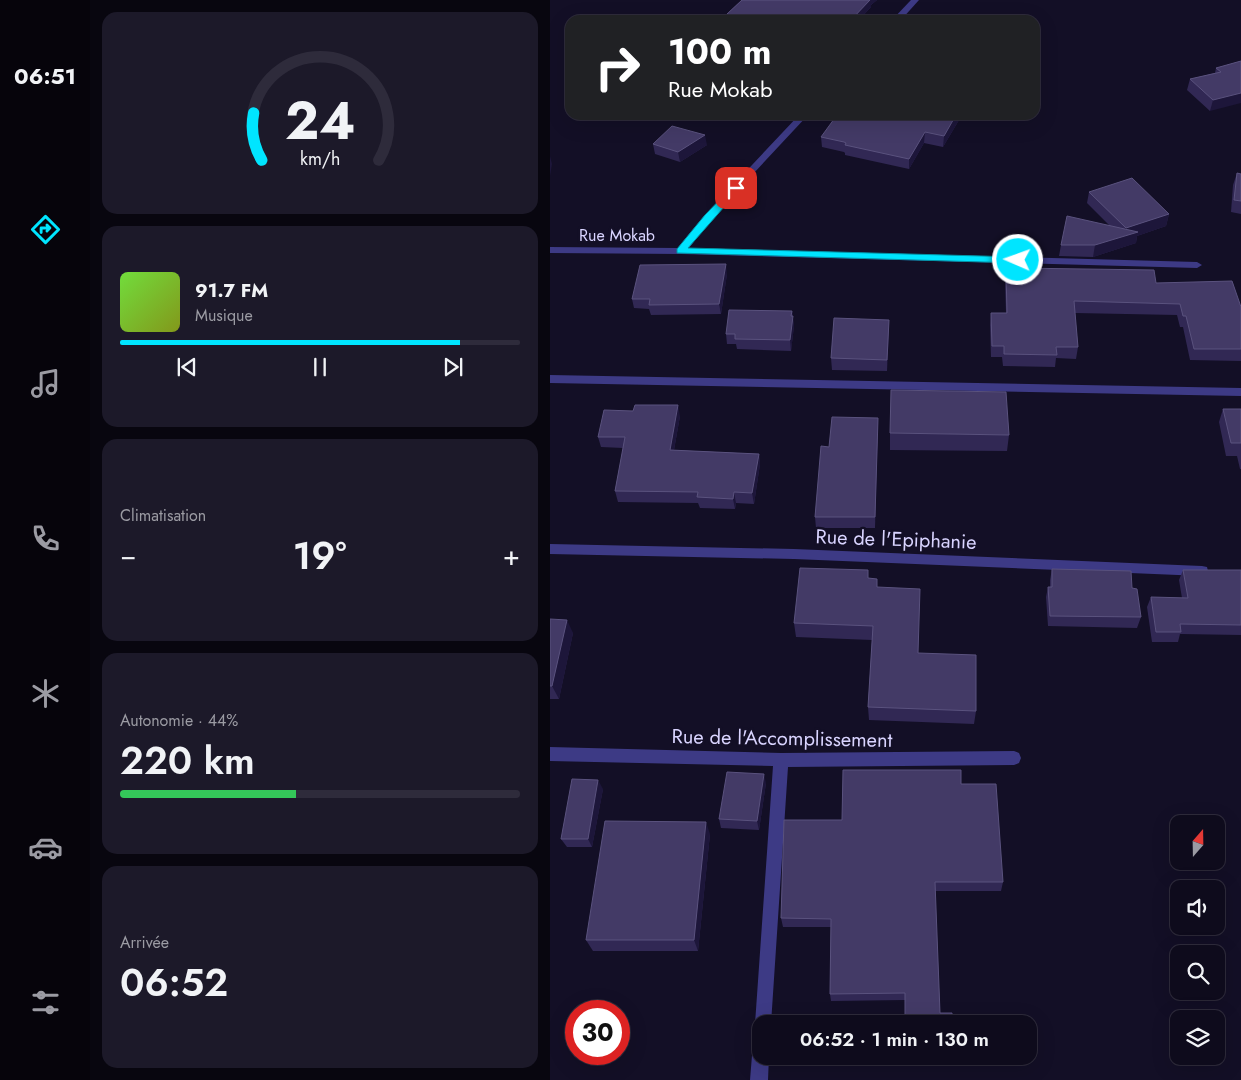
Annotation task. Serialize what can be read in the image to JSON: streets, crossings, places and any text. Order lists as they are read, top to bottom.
{
  "streets": {
    "street": ["Rue Mokab", "Rue de l'Epiphanie", "Rue de l'Accomplissement"]
  },
  "north": "top",
  "page": {
    "tabs": "06:51",
    "turn": ["100 m", "Rue Mokab"],
    "song": ["91.7 FM", "Musique"],
    "tile": [
      "Climatisation",
      ["Autonomie · 44%", "220 km"],
      ["Arrivée", "06:52"]
    ],
    "heat": ["−", "19°", "+"],
    "limit": "30",
    "trip": "06:52 · 1 min · 130 m",
    "gauge": ["24", "km/h"]
  }
}
